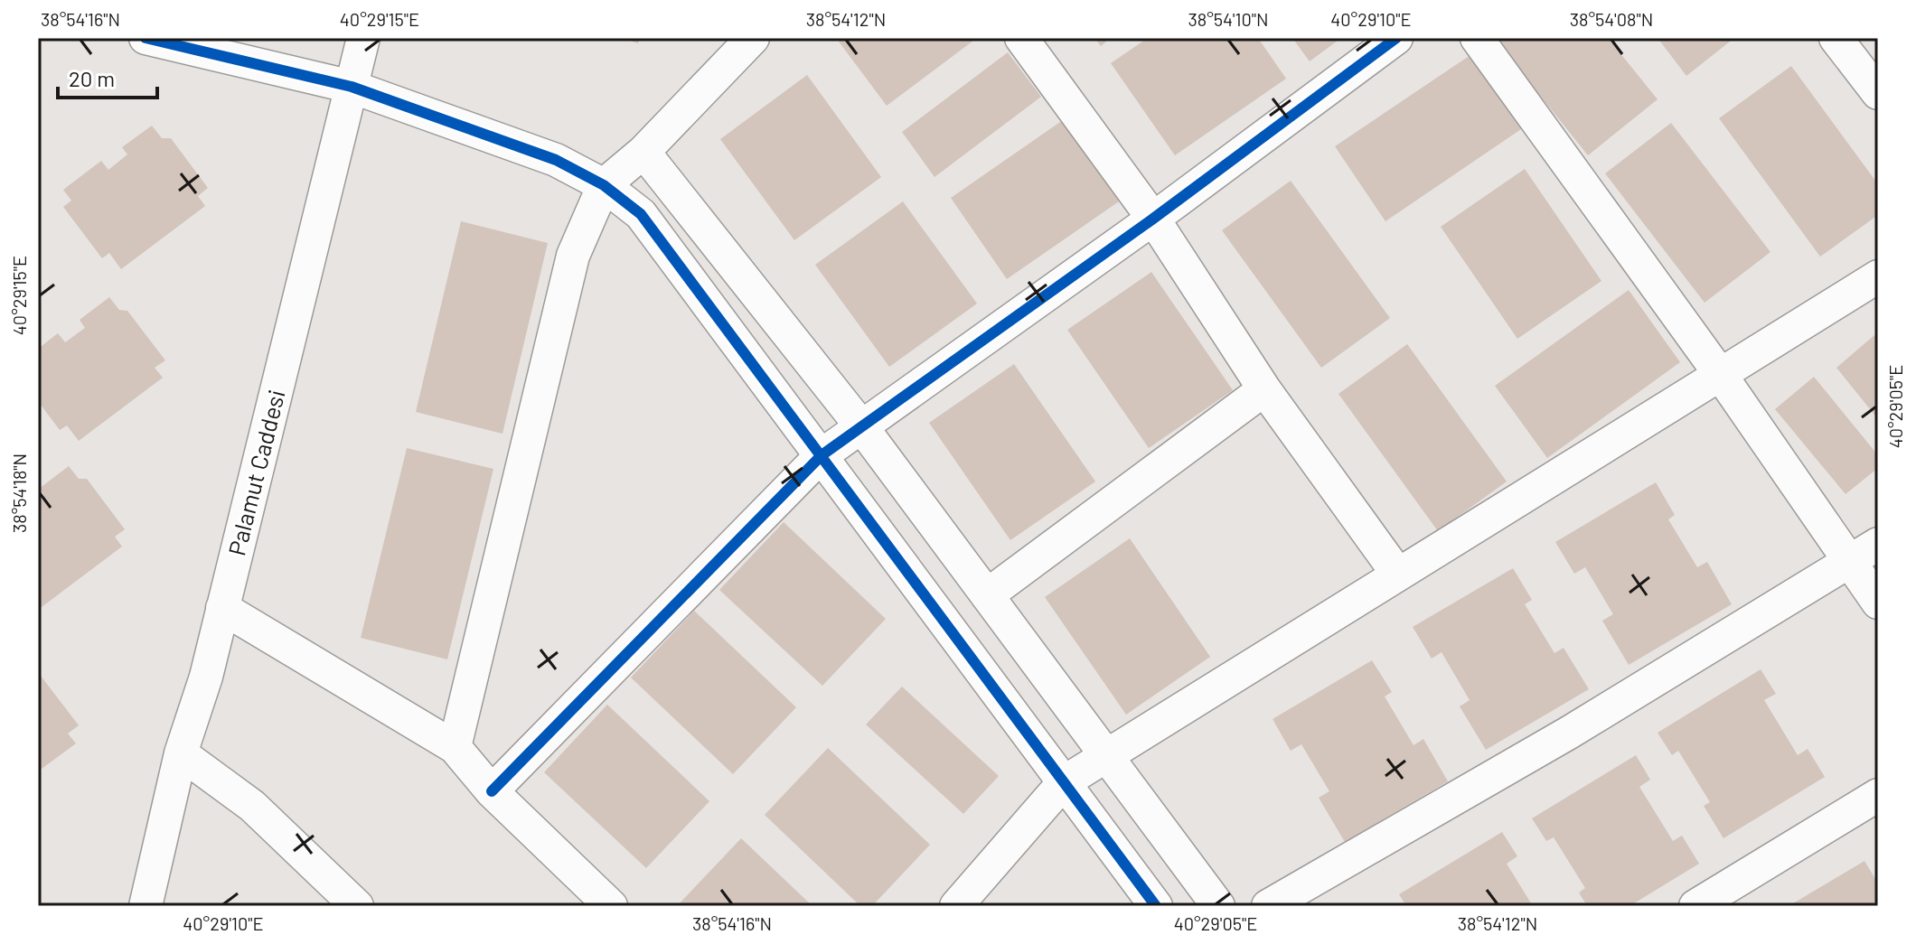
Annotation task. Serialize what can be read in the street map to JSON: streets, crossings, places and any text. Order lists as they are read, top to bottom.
{
  "streets": {
    "street": ["Palamut Caddesi"]
  },
  "scale_bar": "20 m",
  "coordinates": [
    "38°54'16\"N",
    "40°29'15\"E",
    "38°54'12\"N",
    "38°54'10\"N",
    "40°29'10\"E",
    "38°54'08\"N",
    "40°29'05\"E",
    "38°54'18\"N"
  ]
}
